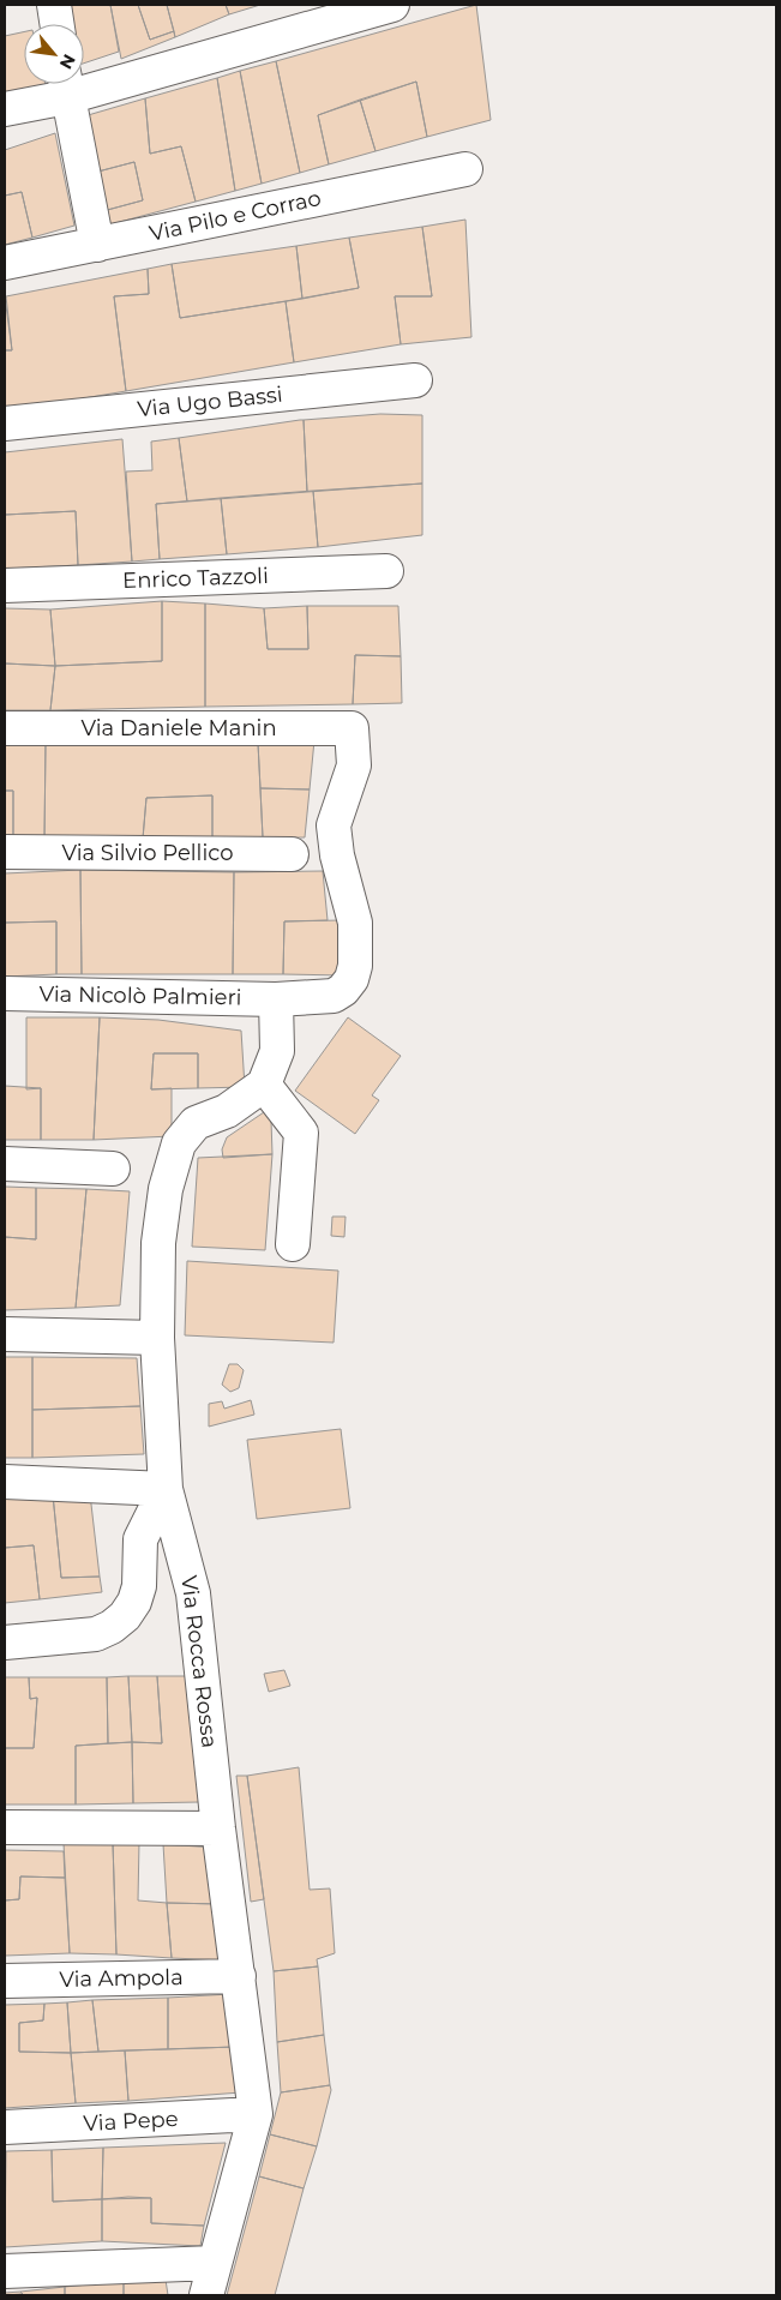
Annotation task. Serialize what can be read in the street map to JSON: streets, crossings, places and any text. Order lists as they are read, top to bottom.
{
  "streets": {
    "street": [
      "Via Pilo e Corrao",
      "Via Ugo Bassi",
      "Enrico Tazzoli",
      "Via Daniele Manin",
      "Via Silvio Pellico",
      "Via Nicolò Palmieri",
      "Via Rocca Rossa",
      "Via Ampola",
      "Via Pepe"
    ]
  },
  "crossings": [
    ["Via Daniele Manin", "Via Nicolò Palmieri"],
    ["Via Rocca Rossa", "Via Ampola"],
    ["Via Rocca Rossa", "Via Pepe"]
  ],
  "north": "bottom right"
}
